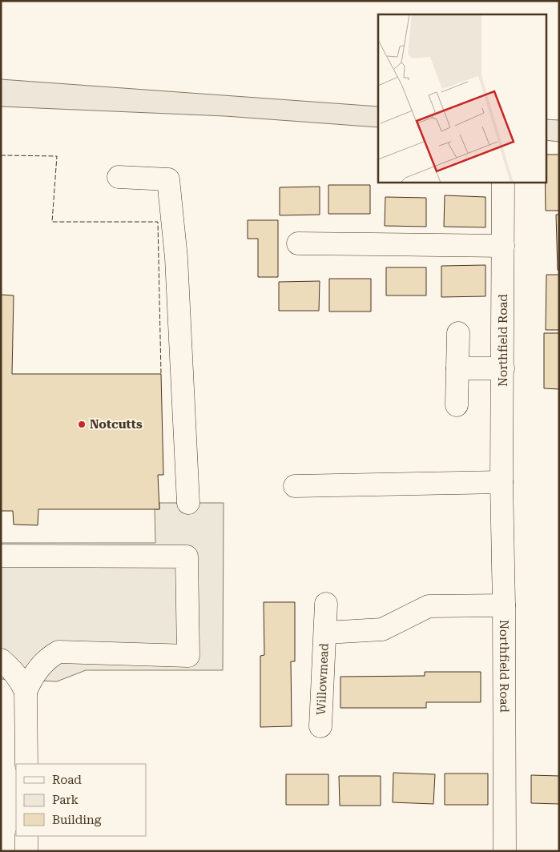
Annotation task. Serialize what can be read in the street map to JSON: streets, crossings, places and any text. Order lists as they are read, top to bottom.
{
  "streets": {
    "street": ["Northfield Road", "Willowmead"]
  },
  "crossings": [
    ["Northfield Road", "Willowmead"]
  ],
  "places": ["Notcutts"],
  "legend": ["Road", "Park", "Building"]
}
